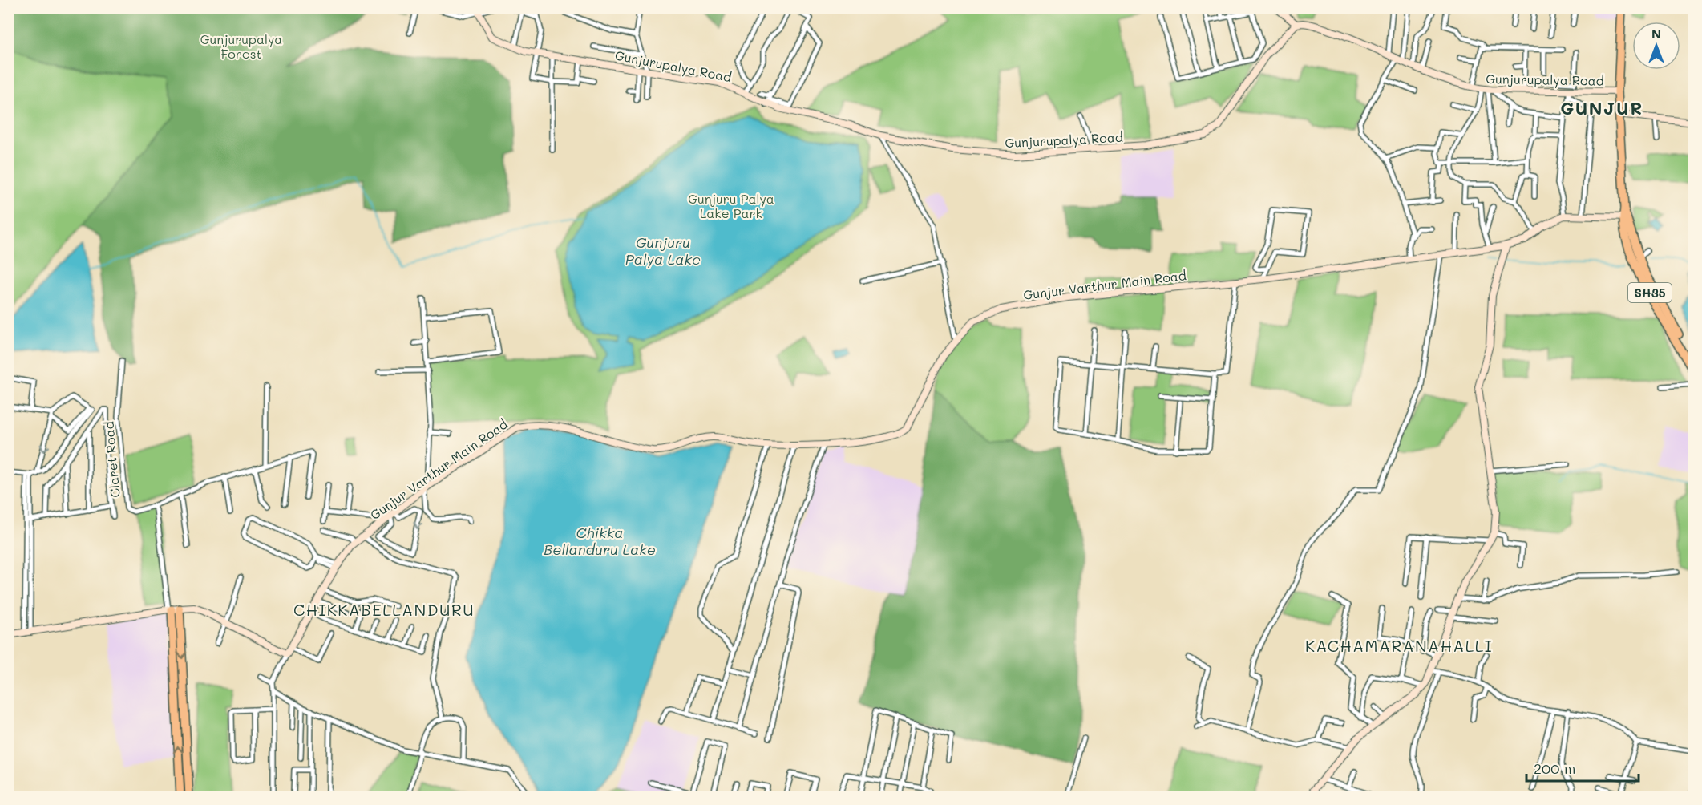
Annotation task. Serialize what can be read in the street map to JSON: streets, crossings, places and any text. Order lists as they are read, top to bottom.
{
  "streets": {
    "main road": ["SH35"],
    "street": ["Gunjurupalya Road", "Gunjur Varthur Main Road", "Claret Road"]
  },
  "crossings": [
    ["Gunjurupalya Road", "SH35"],
    ["Gunjur Varthur Main Road", "SH35"]
  ],
  "districts": ["GUNJUR", "CHIKKABELLANDURU", "KACHAMARANAHALLI"],
  "water": ["Gunjuru Palya Lake", "Chikka Bellanduru Lake"],
  "parks": ["Gunjurupalya Forest", "Gunjuru Palya Lake Park"],
  "scale_bar": "200 m",
  "north": "top"
}
